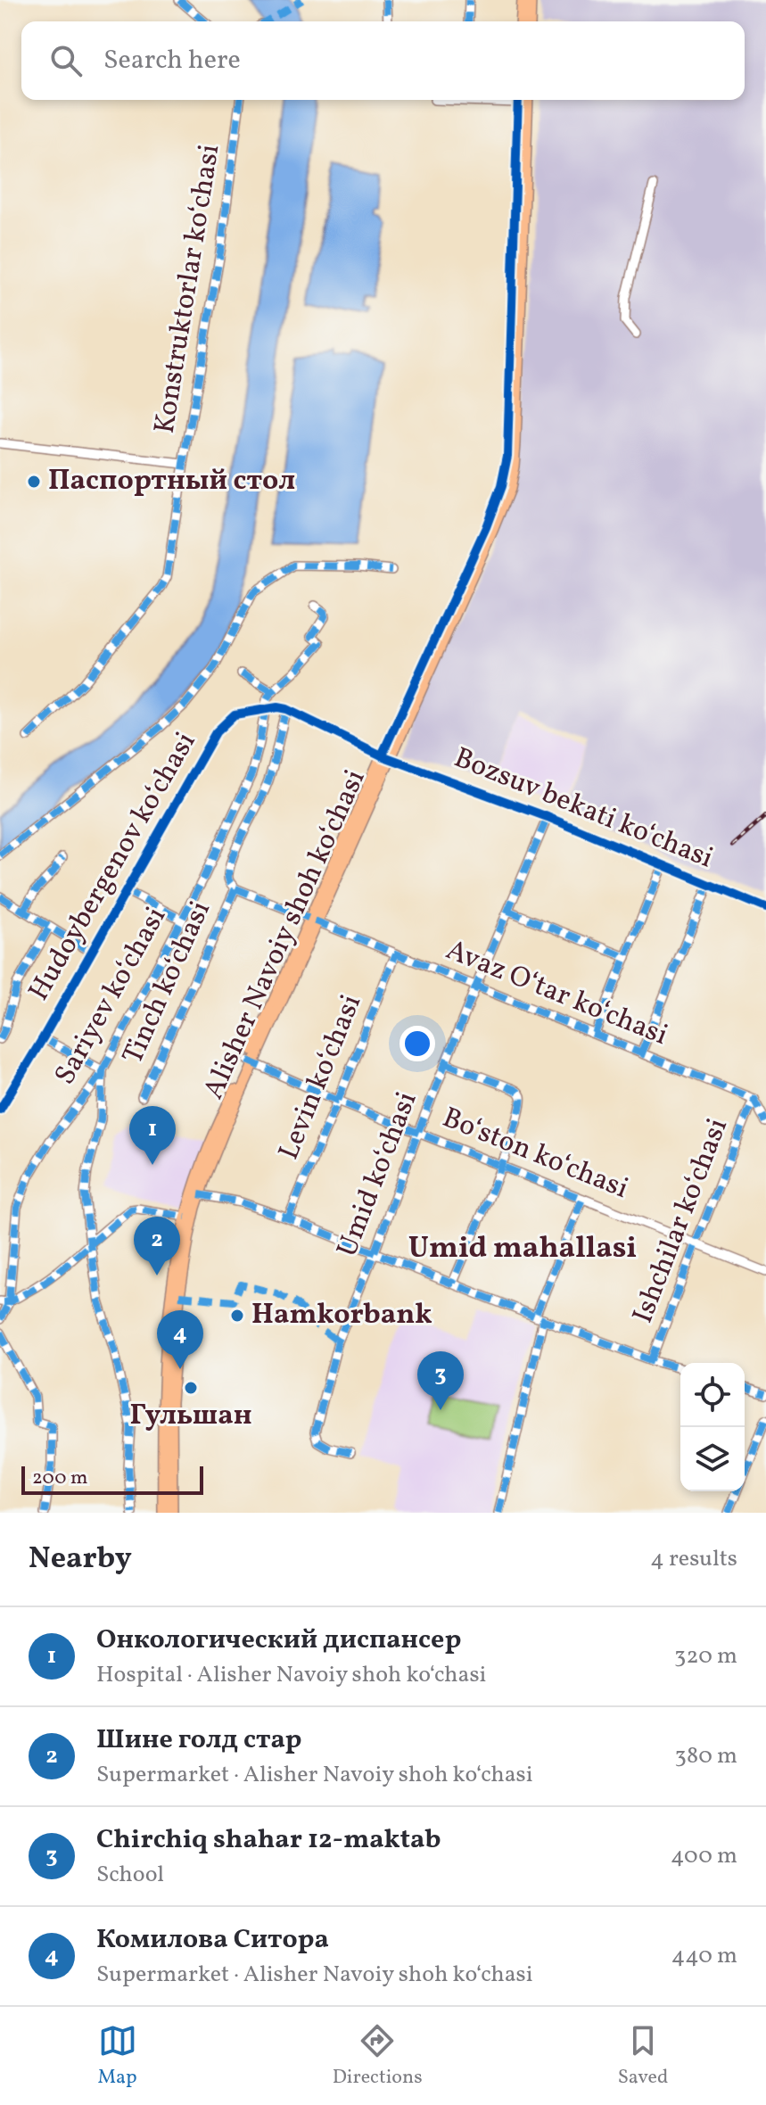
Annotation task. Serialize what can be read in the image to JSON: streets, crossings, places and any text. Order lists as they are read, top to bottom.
{
  "streets": {
    "main road": ["Alisher Navoiy shoh koʻchasi"],
    "street": [
      "Konstruktorlar ko‘chasi",
      "Bozsuv bekati ko‘chasi",
      "Hudoybergenov ko‘chasi",
      "Tinch ko‘chasi",
      "Avaz O‘tar ko‘chasi",
      "Sariyev ko‘chasi",
      "Levin ko‘chasi",
      "Bo‘ston ko‘chasi",
      "Umid ko‘chasi",
      "Ishchilar ko‘chasi"
    ]
  },
  "crossings": [
    ["Bozsuv bekati ko‘chasi", "Alisher Navoiy shoh koʻchasi"],
    ["Bozsuv bekati ko‘chasi", "Umid ko‘chasi"],
    ["Hudoybergenov ko‘chasi", "Sariyev ko‘chasi"],
    ["Alisher Navoiy shoh koʻchasi", "Tinch ko‘chasi"],
    ["Alisher Navoiy shoh koʻchasi", "Avaz O‘tar ko‘chasi"],
    ["Alisher Navoiy shoh koʻchasi", "Bo‘ston ko‘chasi"],
    ["Tinch ko‘chasi", "Avaz O‘tar ko‘chasi"],
    ["Avaz O‘tar ko‘chasi", "Levin ko‘chasi"],
    ["Avaz O‘tar ko‘chasi", "Umid ko‘chasi"],
    ["Avaz O‘tar ko‘chasi", "Ishchilar ko‘chasi"],
    ["Levin ko‘chasi", "Bo‘ston ko‘chasi"],
    ["Bo‘ston ko‘chasi", "Umid ko‘chasi"],
    ["Bo‘ston ko‘chasi", "Ishchilar ko‘chasi"]
  ],
  "districts": ["Umid mahallasi"],
  "places": ["Паспортный стол", "Hamkorbank", "Гульшан"],
  "scale_bar": "200 m",
  "page": {
    "search": "Search here",
    "pins": [
      "1",
      "2",
      "4",
      "3"
    ],
    "scale": "200 m",
    "heading": ["Nearby", "4 results"],
    "list": [
      {
        "mark": "1",
        "name": "Онкологический диспансер",
        "note": "Hospital · Alisher Navoiy shoh koʻchasi",
        "value": "320 m"
      },
      {
        "mark": "2",
        "name": "Шине голд стар",
        "note": "Supermarket · Alisher Navoiy shoh koʻchasi",
        "value": "380 m"
      },
      {
        "mark": "3",
        "name": "Chirchiq shahar 12-maktab",
        "note": "School",
        "value": "400 m"
      },
      {
        "mark": "4",
        "name": "Комилова Ситора",
        "note": "Supermarket · Alisher Navoiy shoh koʻchasi",
        "value": "440 m"
      }
    ],
    "nav": ["Map", "Directions", "Saved"]
  }
}
